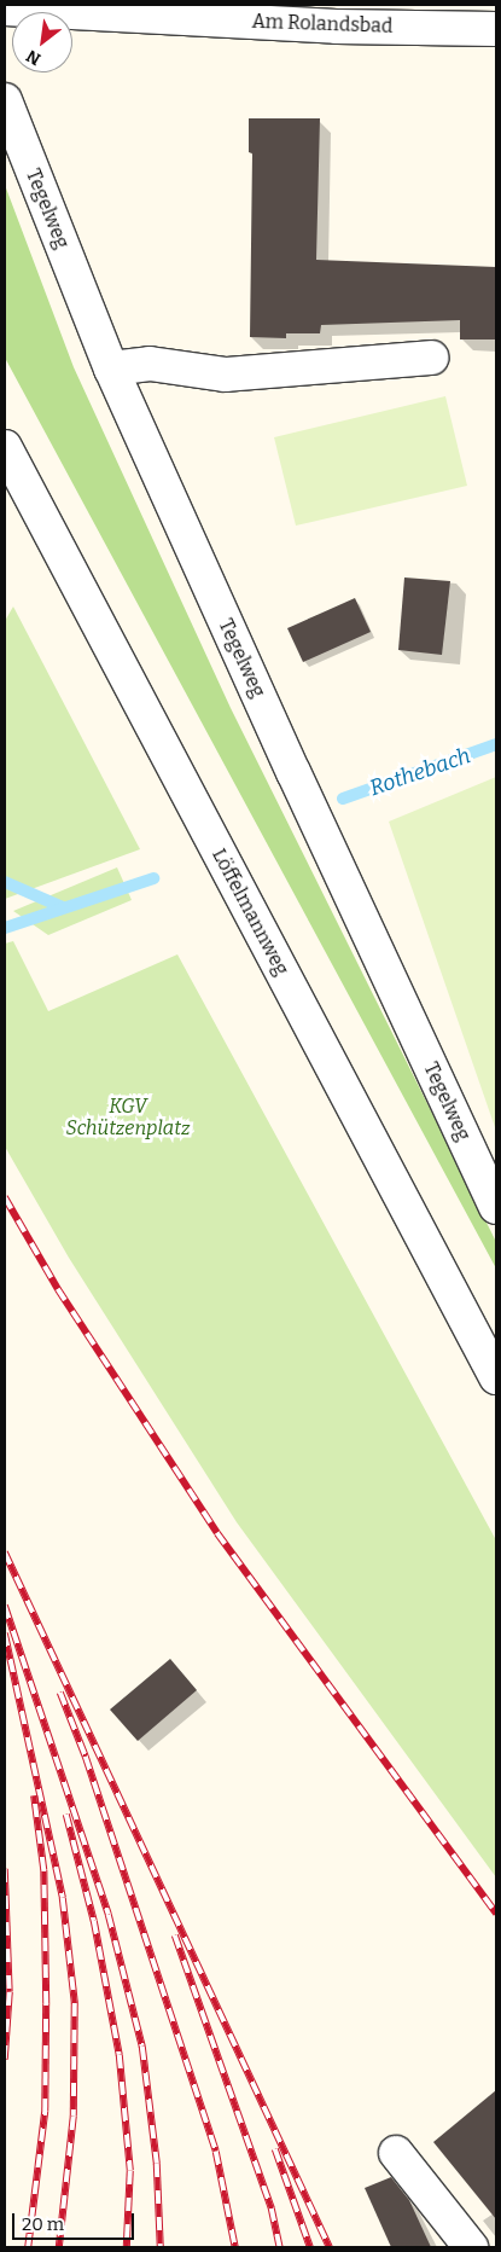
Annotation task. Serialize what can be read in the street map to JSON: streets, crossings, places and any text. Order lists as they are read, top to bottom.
{
  "streets": {
    "street": ["Am Rolandsbad", "Tegelweg", "Löffelmannweg"]
  },
  "water": ["Rothebach"],
  "parks": ["KGV Schützenplatz"],
  "scale_bar": "20 m",
  "north": "bottom left"
}
